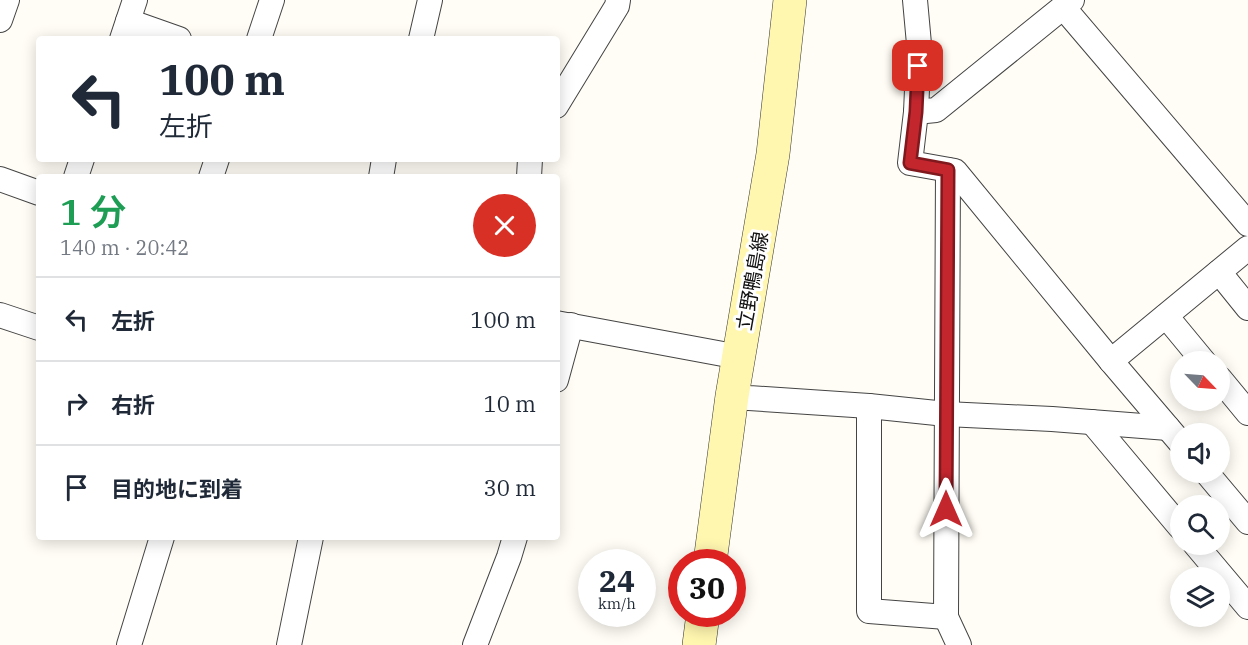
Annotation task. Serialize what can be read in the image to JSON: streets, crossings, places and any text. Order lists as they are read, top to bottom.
{
  "streets": {
    "main road": ["立野鴨島線"]
  },
  "north": "bottom right",
  "page": {
    "turn": ["100 m", "左折"],
    "heading": ["1 分", "140 m · 20:42"],
    "list": [
      {
        "name": "左折",
        "value": "100 m"
      },
      {
        "name": "右折",
        "value": "10 m"
      },
      {
        "name": "目的地に到着",
        "value": "30 m"
      }
    ],
    "speed": "24 km/h",
    "limit": "30"
  }
}
